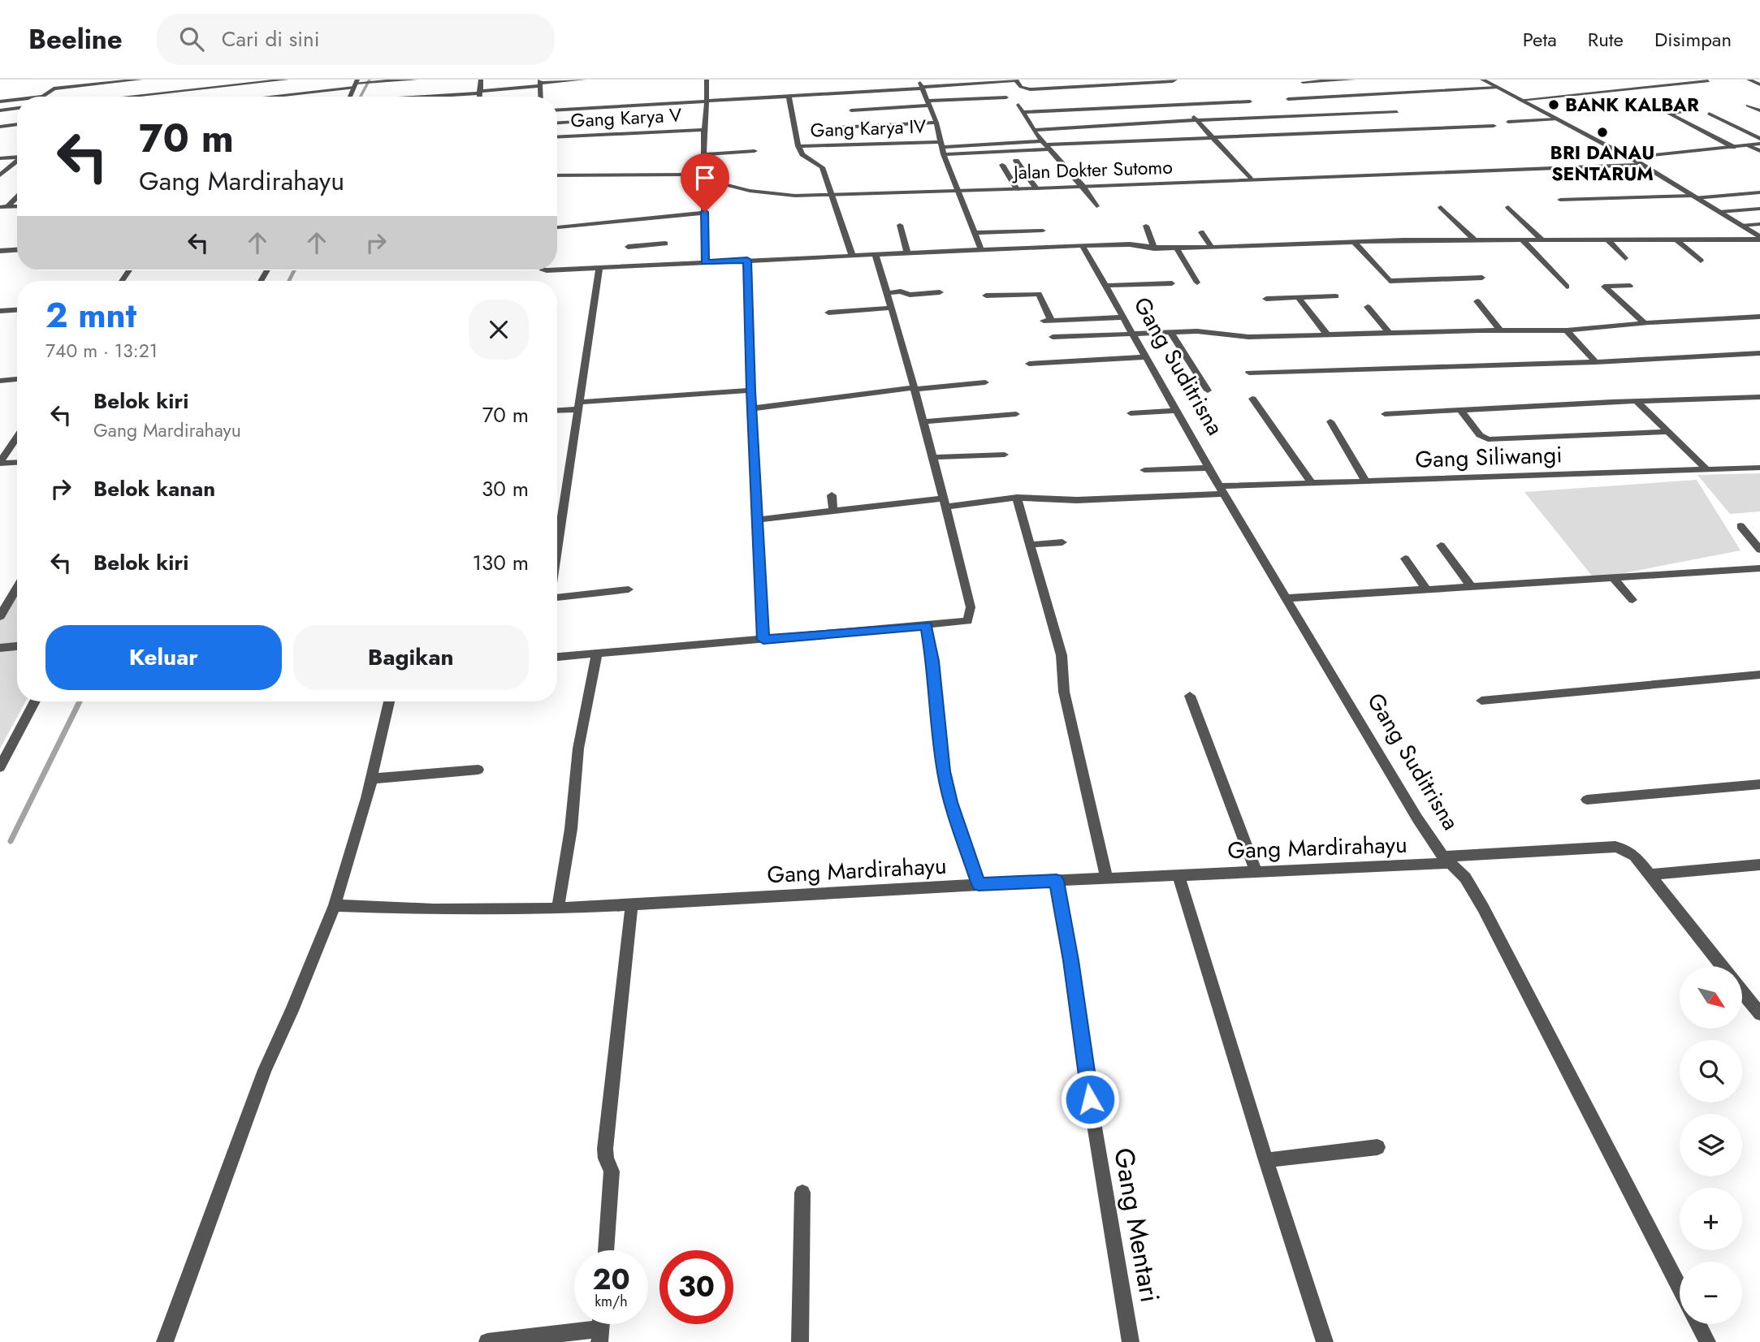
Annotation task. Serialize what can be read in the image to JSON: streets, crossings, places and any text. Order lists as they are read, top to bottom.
{
  "streets": {
    "street": [
      "Gang Karya V",
      "Gang Karya IV",
      "Jalan Dokter Sutomo",
      "Gang Suditrisna",
      "Gang Siliwangi",
      "Gang Mardirahayu",
      "Gang Mentari"
    ]
  },
  "crossings": [
    ["Gang Suditrisna", "Gang Siliwangi"],
    ["Gang Suditrisna", "Gang Mardirahayu"],
    ["Gang Mardirahayu", "Gang Mentari"]
  ],
  "places": ["BANK KALBAR", "BRI DANAU SENTARUM"],
  "north": "bottom right",
  "page": {
    "header": "Beeline",
    "search": "Cari di sini",
    "nav": ["Peta", "Rute", "Disimpan"],
    "turn": ["70 m", "Gang Mardirahayu"],
    "heading": ["2 mnt", "740 m · 13:21"],
    "list": [
      {
        "name": "Belok kiri",
        "note": "Gang Mardirahayu",
        "value": "70 m"
      },
      {
        "name": "Belok kanan",
        "value": "30 m"
      },
      {
        "name": "Belok kiri",
        "value": "130 m"
      }
    ],
    "buttons": ["Keluar", "Bagikan"],
    "map_buttons": ["+", "−"],
    "speed": "20 km/h",
    "limit": "30"
  }
}
